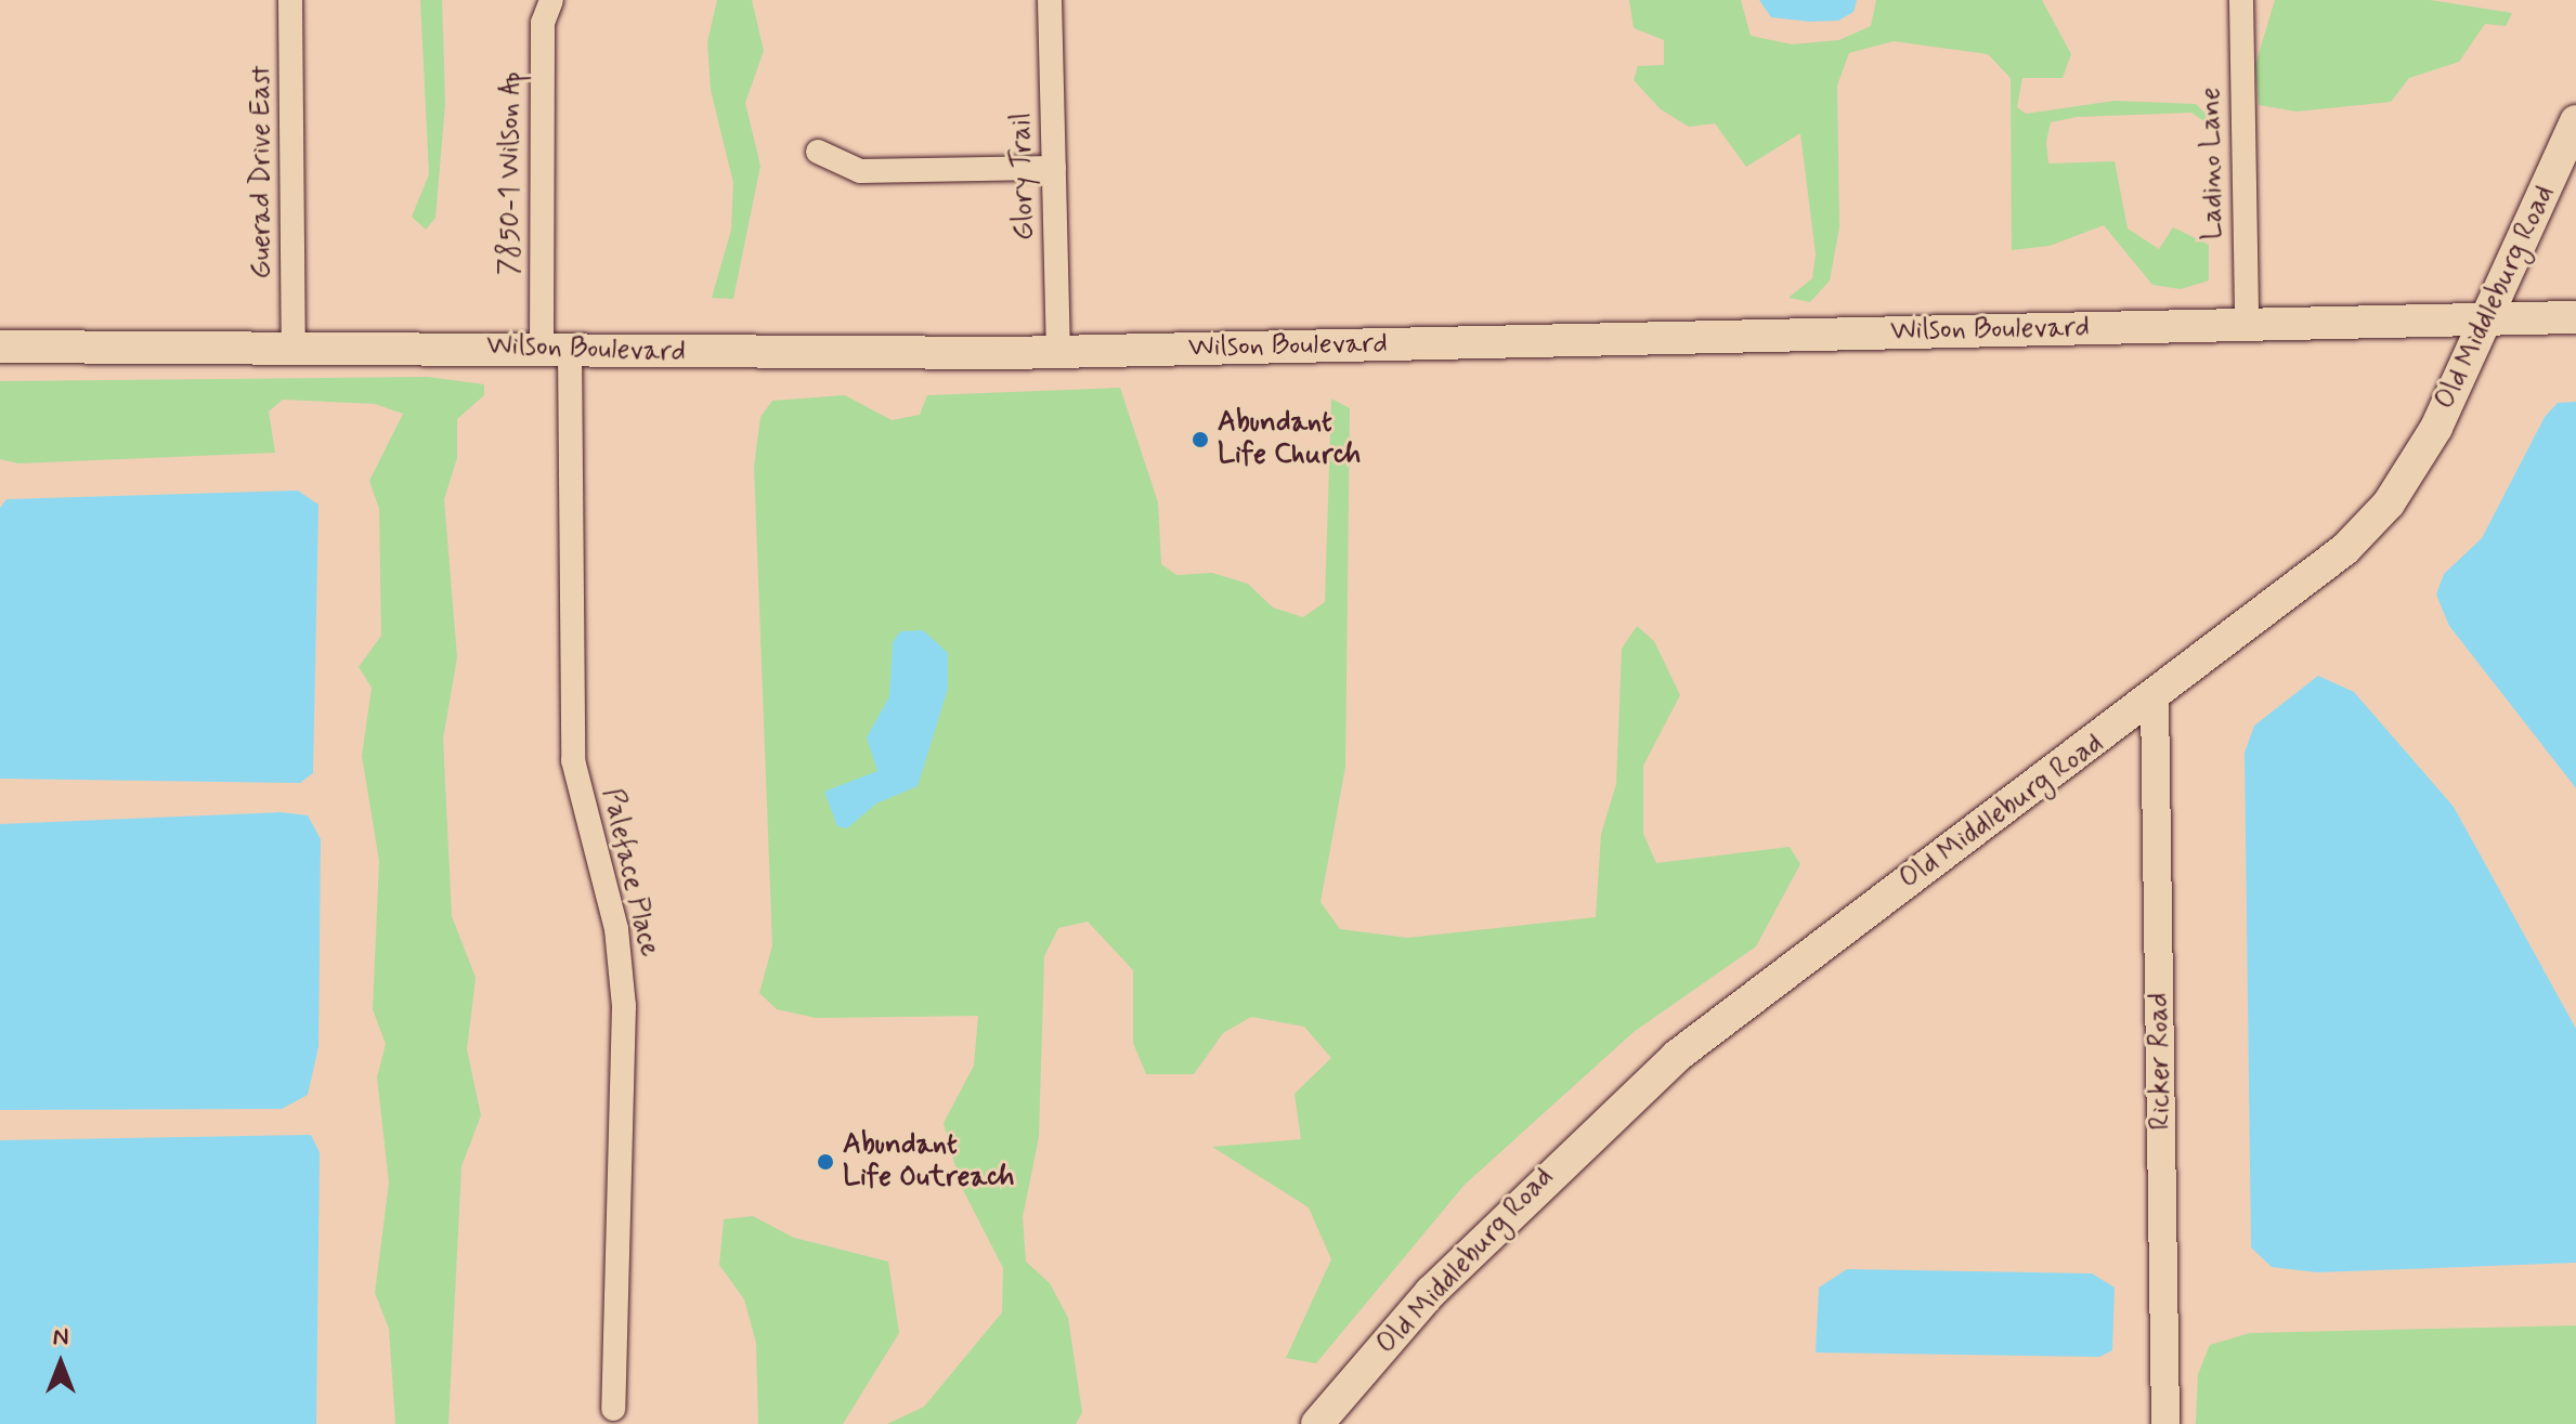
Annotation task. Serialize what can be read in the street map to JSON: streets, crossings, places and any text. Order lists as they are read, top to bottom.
{
  "streets": {
    "main road": ["Old Middleburg Road", "Wilson Boulevard"],
    "street": [
      "Ladino Lane",
      "Guerad Drive East",
      "7850-1 Wilson Ap",
      "Glory Trail",
      "Paleface Place",
      "Ricker Road"
    ]
  },
  "crossings": [
    ["Ladino Lane", "Wilson Boulevard"],
    ["Guerad Drive East", "Wilson Boulevard"],
    ["7850-1 Wilson Ap", "Wilson Boulevard"],
    ["7850-1 Wilson Ap", "Paleface Place"],
    ["Glory Trail", "Wilson Boulevard"],
    ["Old Middleburg Road", "Wilson Boulevard"],
    ["Old Middleburg Road", "Ricker Road"],
    ["Wilson Boulevard", "Paleface Place"]
  ],
  "places": ["Abundant Life Church", "Abundant Life Outreach"],
  "north": "top"
}
